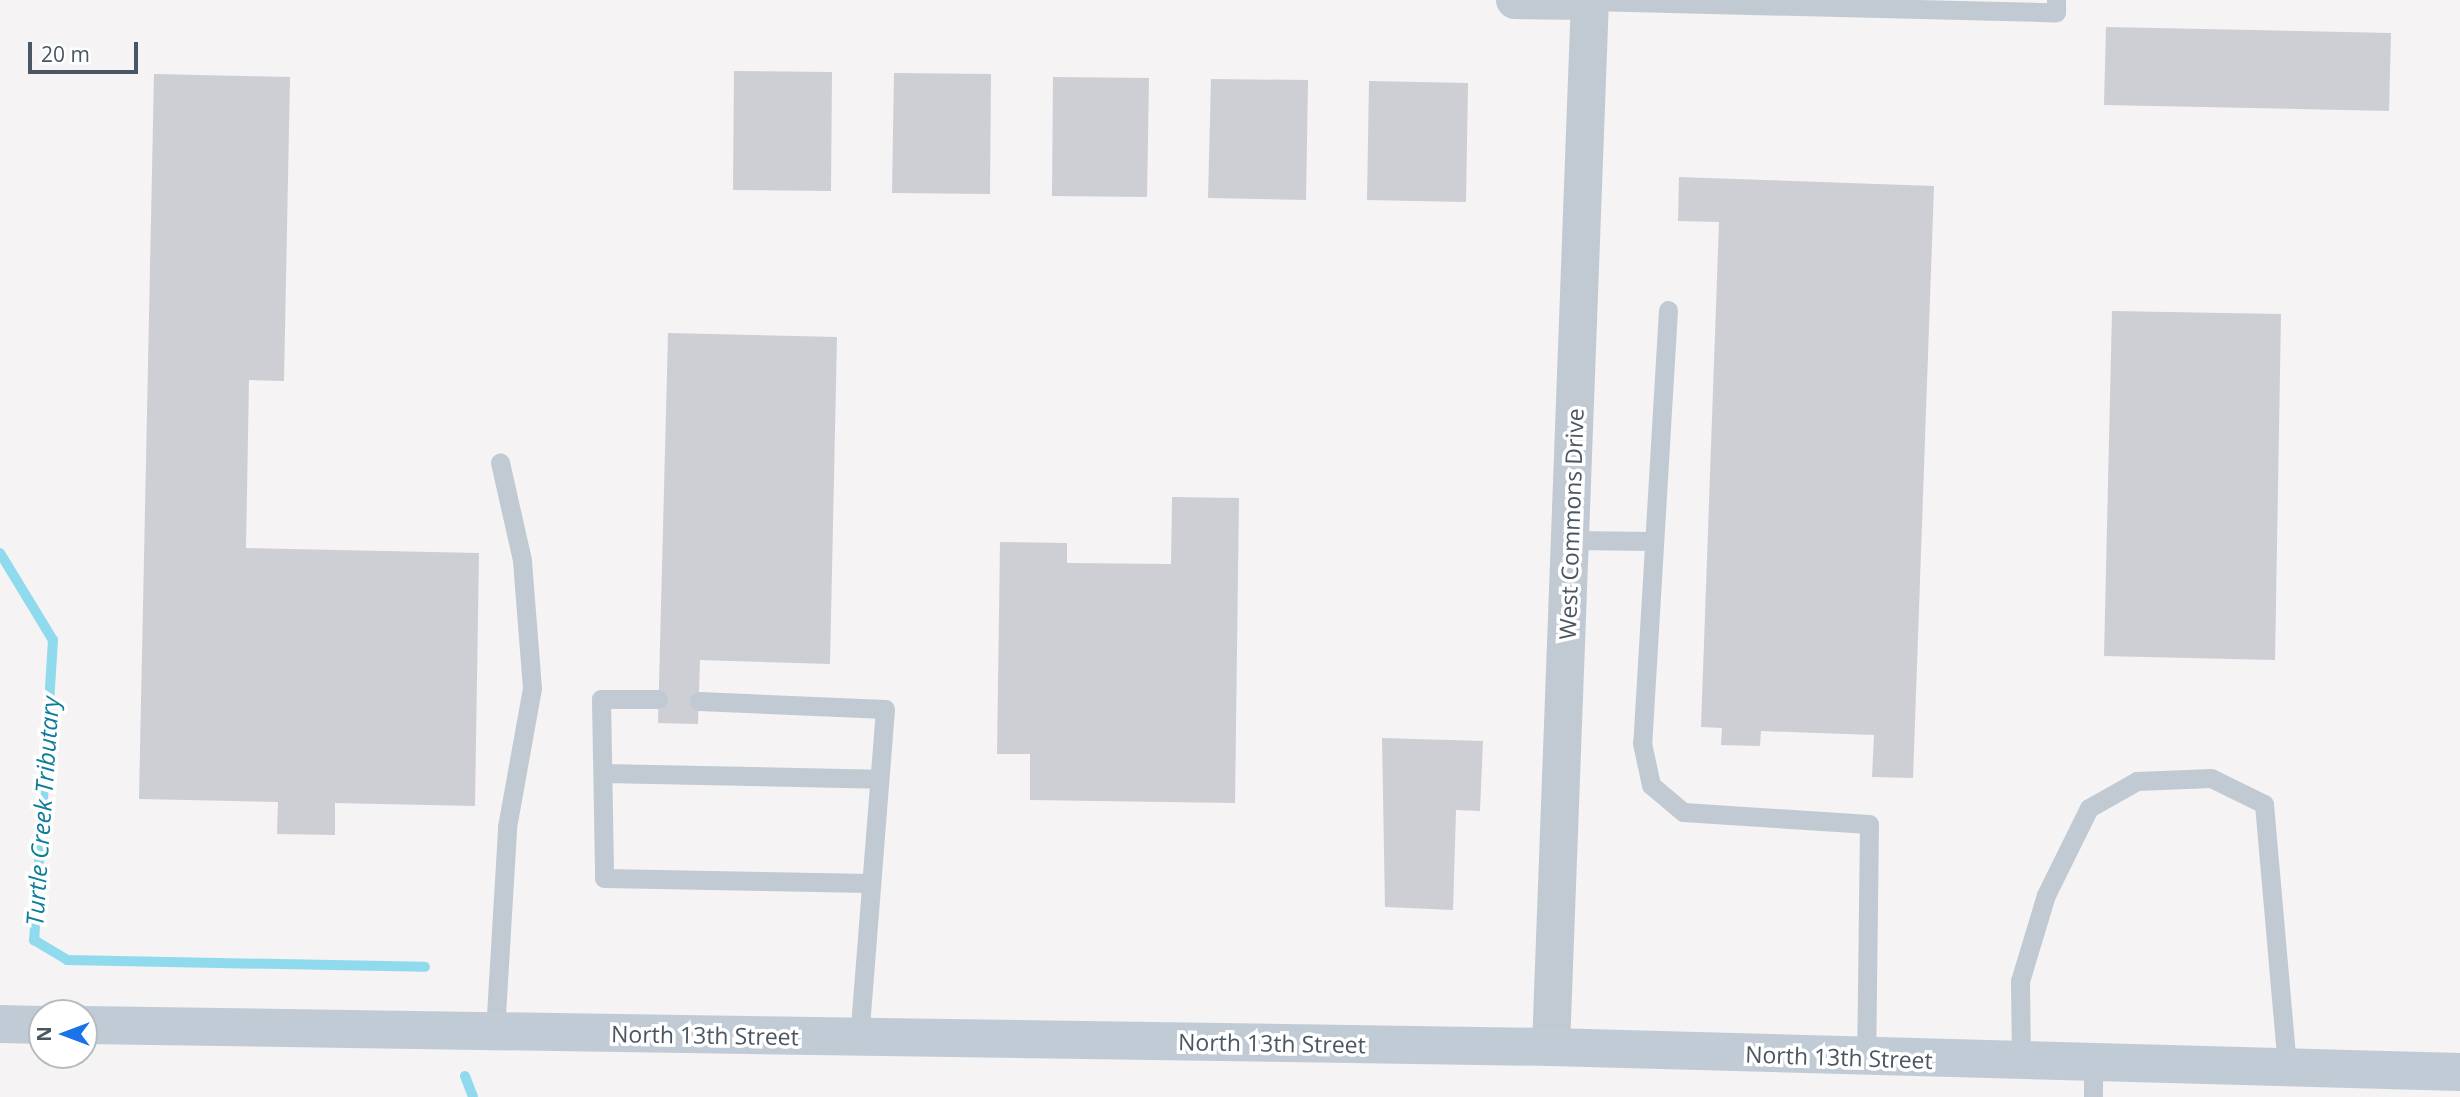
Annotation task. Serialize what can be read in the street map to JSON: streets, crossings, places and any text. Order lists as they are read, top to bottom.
{
  "streets": {
    "main road": ["North 13th Street"],
    "street": ["West Commons Drive"]
  },
  "crossings": [
    ["West Commons Drive", "North 13th Street"]
  ],
  "water": ["Turtle Creek Tributary"],
  "scale_bar": "20 m",
  "north": "left"
}
